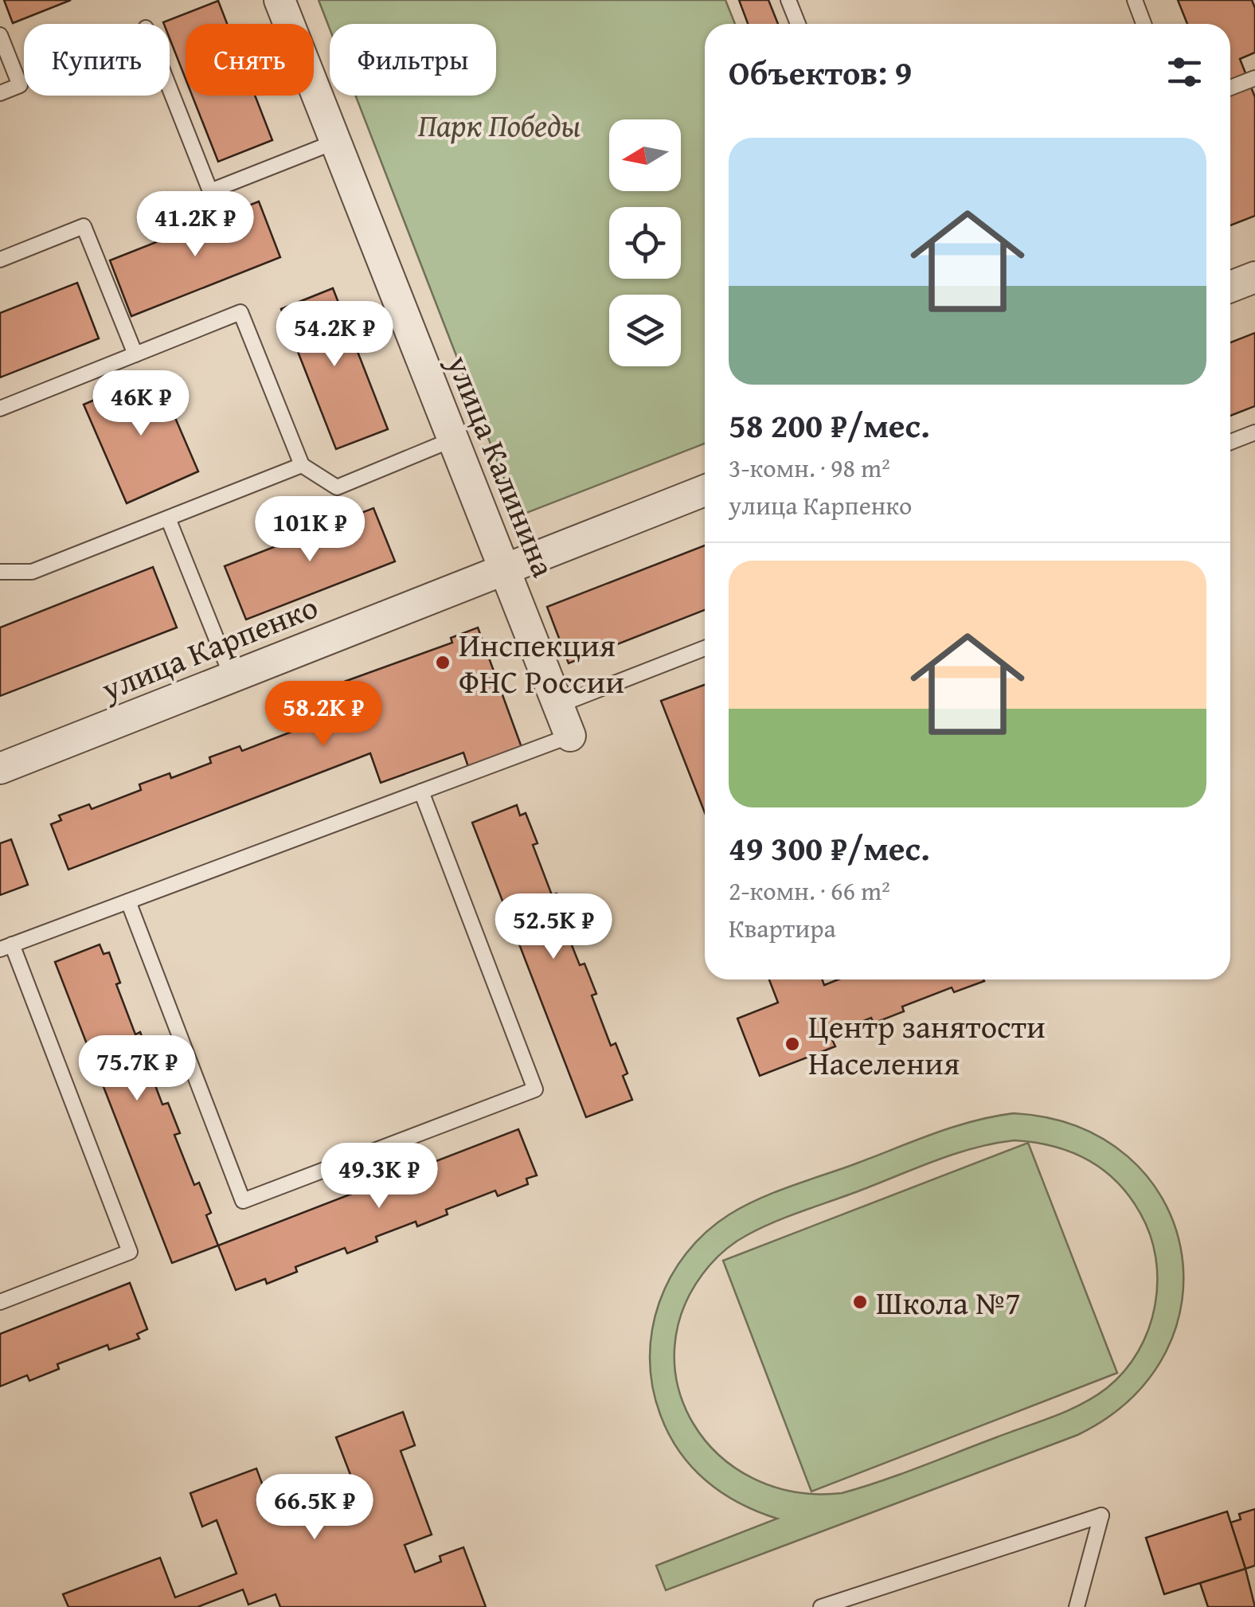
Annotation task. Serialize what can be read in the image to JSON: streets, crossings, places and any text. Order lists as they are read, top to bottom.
{
  "streets": {
    "street": ["улица Калинина", "улица Карпенко"]
  },
  "crossings": [
    ["улица Калинина", "улица Карпенко"]
  ],
  "parks": ["Парк Победы"],
  "places": ["Инспекция ФНС России", "Центр занятости Населения", "Школа №7"],
  "north": "left",
  "page": {
    "chip": ["Купить", "Снять", "Фильтры"],
    "heading": "Объектов: 9",
    "list": [
      {
        "name": "58 200 ₽/мес.",
        "note": "3-комн. · 98 m² · улица Карпенко"
      },
      {
        "name": "49 300 ₽/мес.",
        "note": "2-комн. · 66 m² · Квартира"
      }
    ],
    "price": [
      "41.2K ₽",
      "54.2K ₽",
      "46K ₽",
      "101K ₽",
      "58.2K ₽",
      "52.5K ₽",
      "75.7K ₽",
      "49.3K ₽",
      "66.5K ₽"
    ]
  }
}
